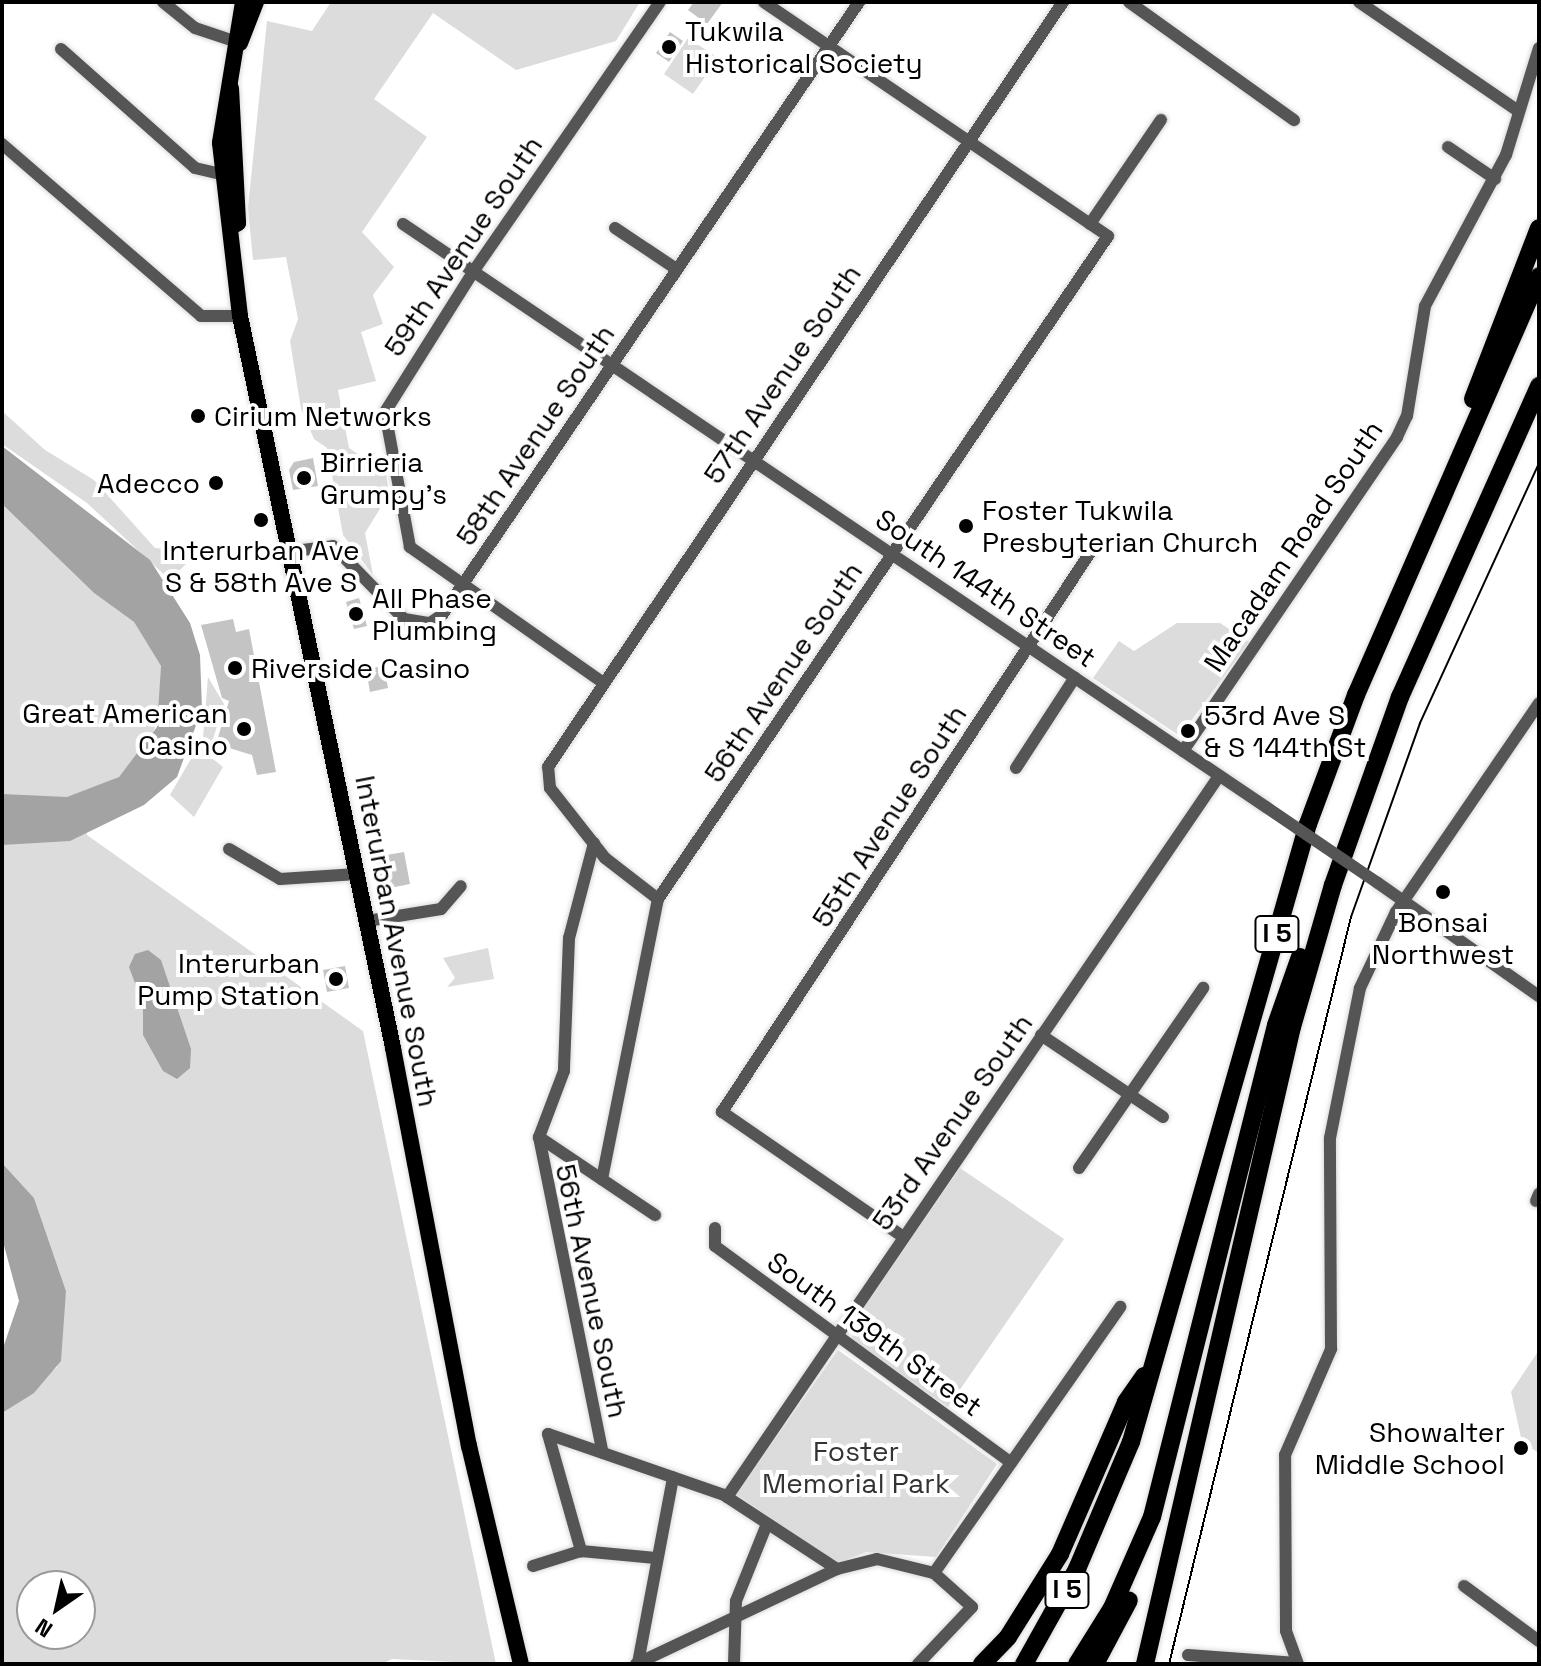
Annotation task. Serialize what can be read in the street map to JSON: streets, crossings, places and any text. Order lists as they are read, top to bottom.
{
  "streets": {
    "highway": ["I 5"],
    "main road": ["Interurban Avenue South"],
    "street": [
      "59th Avenue South",
      "57th Avenue South",
      "58th Avenue South",
      "Macadam Road South",
      "South 144th Street",
      "56th Avenue South",
      "55th Avenue South",
      "53rd Avenue South",
      "South 139th Street"
    ]
  },
  "crossings": [
    ["59th Avenue South", "58th Avenue South"],
    ["59th Avenue South", "South 144th Street"],
    ["57th Avenue South", "South 144th Street"],
    ["58th Avenue South", "South 144th Street"],
    ["58th Avenue South", "Interurban Avenue South"],
    ["Macadam Road South", "South 144th Street"],
    ["South 144th Street", "56th Avenue South"],
    ["South 144th Street", "55th Avenue South"],
    ["South 144th Street", "53rd Avenue South"],
    ["55th Avenue South", "53rd Avenue South"],
    ["53rd Avenue South", "South 139th Street"]
  ],
  "parks": ["Foster Memorial Park"],
  "places": [
    "Tukwila Historical Society",
    "Cirium Networks",
    "Birrieria Grumpy's",
    "Adecco",
    "Interurban Ave S & 58th Ave S",
    "Foster Tukwila Presbyterian Church",
    "All Phase Plumbing",
    "Riverside Casino",
    "Great American Casino",
    "53rd Ave S & S 144th St",
    "Bonsai Northwest",
    "Interurban Pump Station",
    "Showalter Middle School"
  ],
  "north": "bottom left"
}
